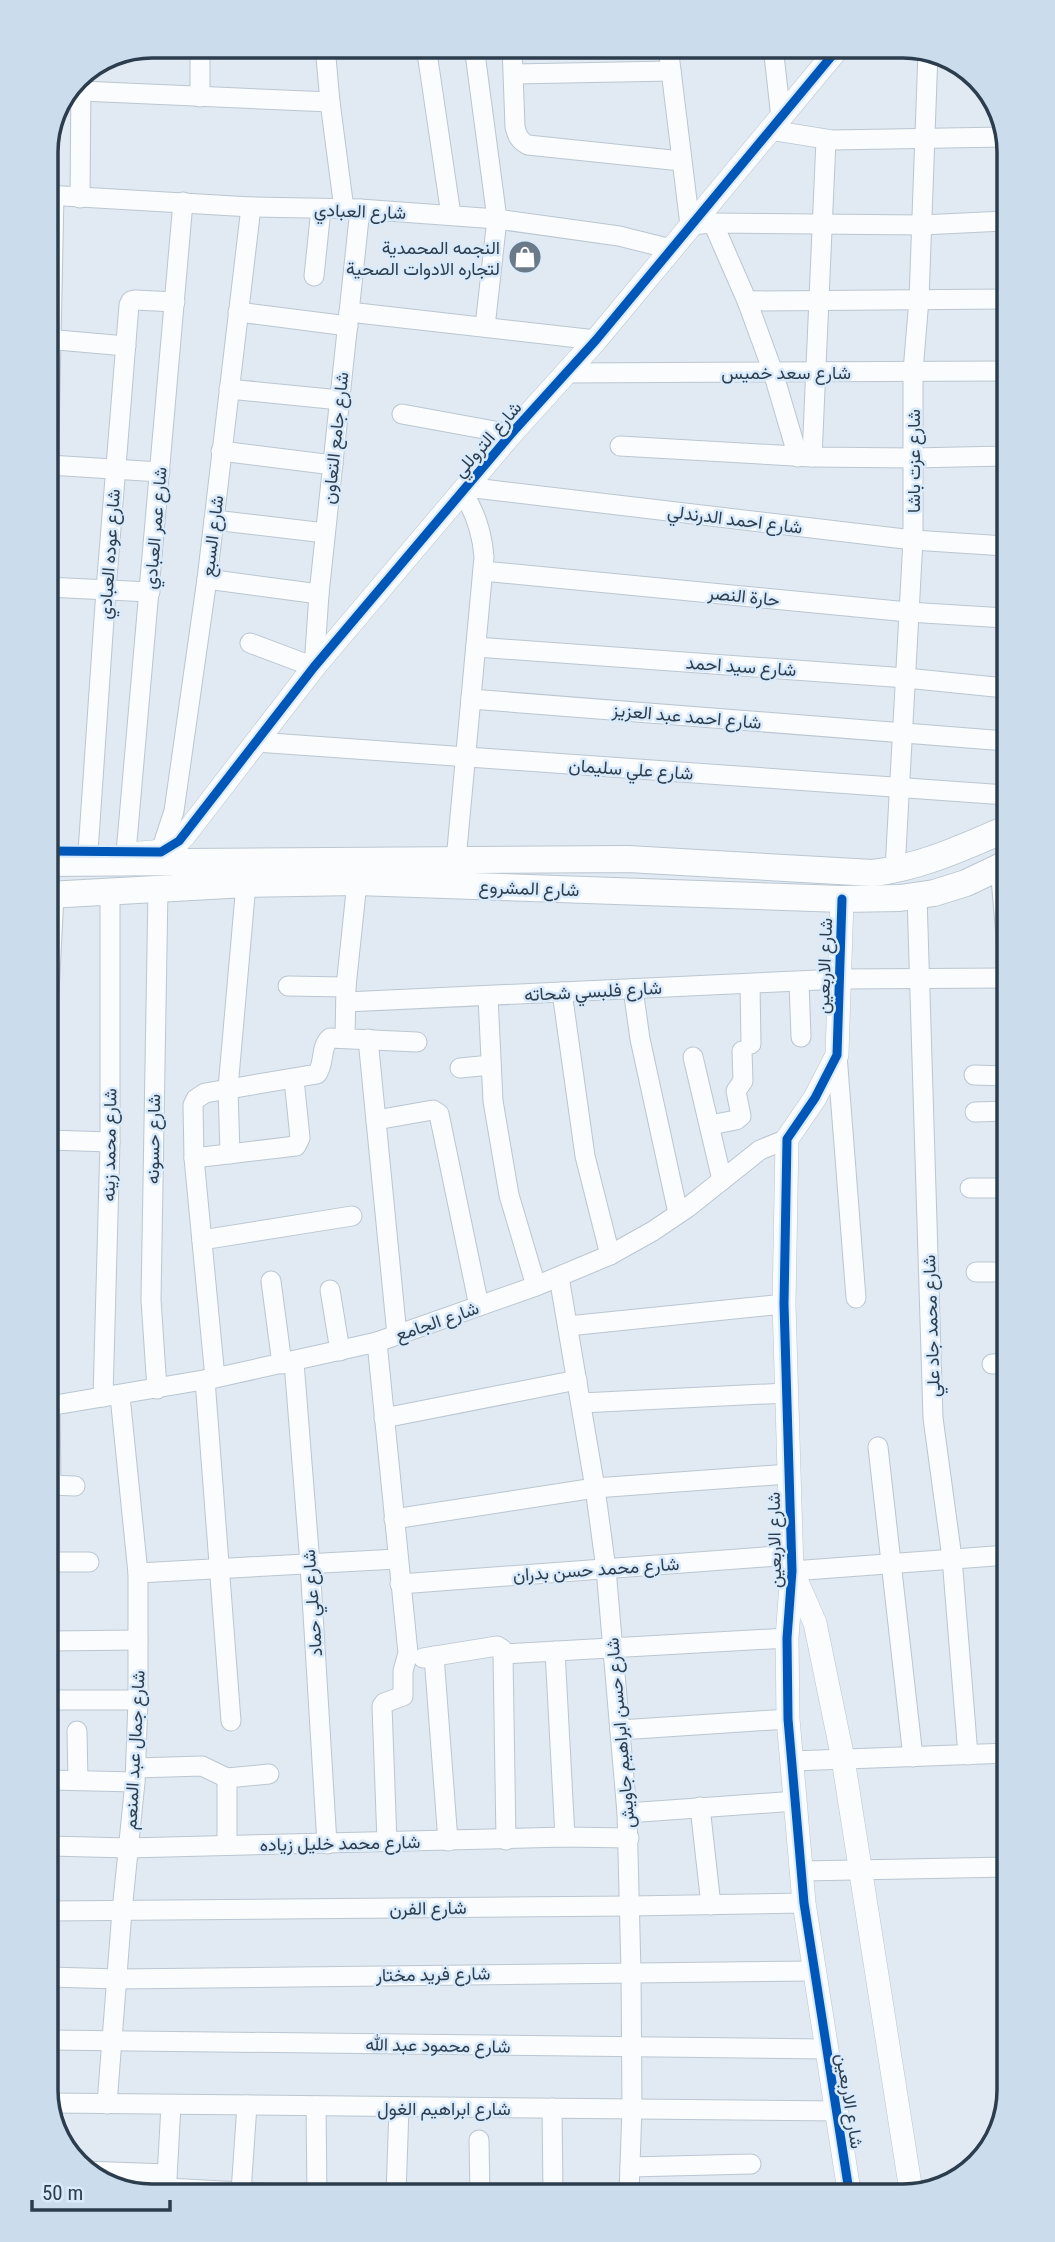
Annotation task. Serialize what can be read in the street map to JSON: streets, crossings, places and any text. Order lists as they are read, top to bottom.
{
  "streets": {
    "main road": ["شارع المشروع"],
    "street": [
      "شارع العبادي",
      "شارع سعد خميس",
      "شارع جامع التعاون",
      "شارع التروللي",
      "شارع عزت باشا",
      "شارع احمد الدرندلي",
      "شارع عمر العبادي",
      "شارع السبع",
      "شارع عوده العبادي",
      "حارة النصر",
      "شارع سيد احمد",
      "شارع احمد عبد العزيز",
      "شارع علي سليمان",
      "شارع الاربعين",
      "شارع فلبسي شحاته",
      "شارع حسونه",
      "شارع محمد زينه",
      "شارع الجامع",
      "شارع محمد جاد علي",
      "شارع محمد حسن بدران",
      "شارع علي حماد",
      "شارع حسن ابراهيم جاويش",
      "شارع جمال عبد المنعم",
      "شارع محمد خليل زياده",
      "شارع الفرن",
      "شارع فريد مختار",
      "شارع محمود عبد الله",
      "شارع ابراهيم الغول"
    ]
  },
  "crossings": [
    ["شارع العبادي", "شارع جامع التعاون"],
    ["شارع العبادي", "شارع التروللي"],
    ["شارع العبادي", "شارع عمر العبادي"],
    ["شارع العبادي", "شارع السبع"],
    ["شارع سعد خميس", "شارع التروللي"],
    ["شارع سعد خميس", "شارع عزت باشا"],
    ["شارع جامع التعاون", "شارع التروللي"],
    ["شارع التروللي", "شارع احمد الدرندلي"],
    ["شارع التروللي", "شارع السبع"],
    ["شارع التروللي", "شارع علي سليمان"],
    ["شارع التروللي", "شارع المشروع"],
    ["شارع عزت باشا", "شارع احمد الدرندلي"],
    ["شارع عزت باشا", "حارة النصر"],
    ["شارع عزت باشا", "شارع سيد احمد"],
    ["شارع عزت باشا", "شارع احمد عبد العزيز"],
    ["شارع عزت باشا", "شارع علي سليمان"],
    ["شارع عزت باشا", "شارع المشروع"],
    ["شارع عمر العبادي", "شارع عوده العبادي"],
    ["شارع عمر العبادي", "شارع المشروع"],
    ["شارع السبع", "شارع المشروع"],
    ["شارع عوده العبادي", "شارع المشروع"],
    ["شارع المشروع", "شارع الاربعين"],
    ["شارع المشروع", "شارع حسونه"],
    ["شارع المشروع", "شارع محمد زينه"],
    ["شارع المشروع", "شارع محمد جاد علي"],
    ["شارع الاربعين", "شارع فلبسي شحاته"],
    ["شارع الاربعين", "شارع الجامع"],
    ["شارع الاربعين", "شارع محمد حسن بدران"],
    ["شارع الاربعين", "شارع الفرن"],
    ["شارع الاربعين", "شارع فريد مختار"],
    ["شارع الاربعين", "شارع محمود عبد الله"],
    ["شارع الاربعين", "شارع ابراهيم الغول"],
    ["شارع فلبسي شحاته", "شارع محمد جاد علي"],
    ["شارع حسونه", "شارع الجامع"],
    ["شارع محمد زينه", "شارع الجامع"],
    ["شارع محمد زينه", "شارع جمال عبد المنعم"],
    ["شارع الجامع", "شارع علي حماد"],
    ["شارع الجامع", "شارع حسن ابراهيم جاويش"],
    ["شارع الجامع", "شارع جمال عبد المنعم"],
    ["شارع محمد جاد علي", "شارع محمد حسن بدران"],
    ["شارع محمد حسن بدران", "شارع حسن ابراهيم جاويش"],
    ["شارع علي حماد", "شارع محمد خليل زياده"],
    ["شارع حسن ابراهيم جاويش", "شارع محمد خليل زياده"],
    ["شارع حسن ابراهيم جاويش", "شارع الفرن"],
    ["شارع حسن ابراهيم جاويش", "شارع فريد مختار"],
    ["شارع حسن ابراهيم جاويش", "شارع محمود عبد الله"],
    ["شارع حسن ابراهيم جاويش", "شارع ابراهيم الغول"],
    ["شارع جمال عبد المنعم", "شارع محمد خليل زياده"],
    ["شارع جمال عبد المنعم", "شارع الفرن"],
    ["شارع جمال عبد المنعم", "شارع فريد مختار"],
    ["شارع جمال عبد المنعم", "شارع محمود عبد الله"],
    ["شارع جمال عبد المنعم", "شارع ابراهيم الغول"]
  ],
  "places": {
    "shop": ["النجمه المحمدية لتجاره الادوات الصحية"]
  },
  "scale_bar": "50 m"
}
